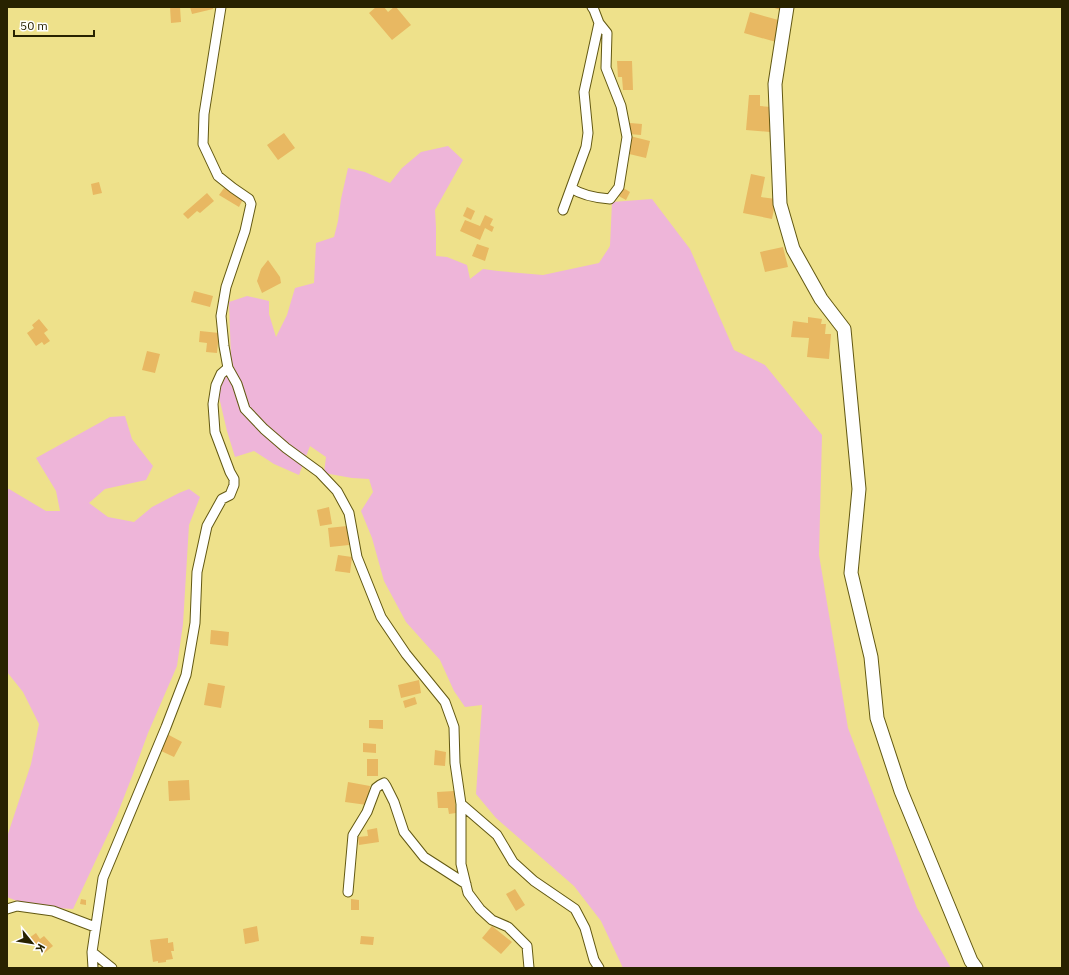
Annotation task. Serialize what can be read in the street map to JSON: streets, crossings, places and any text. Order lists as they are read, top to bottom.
{
  "scale_bar": "50 m",
  "north": "bottom right"
}
